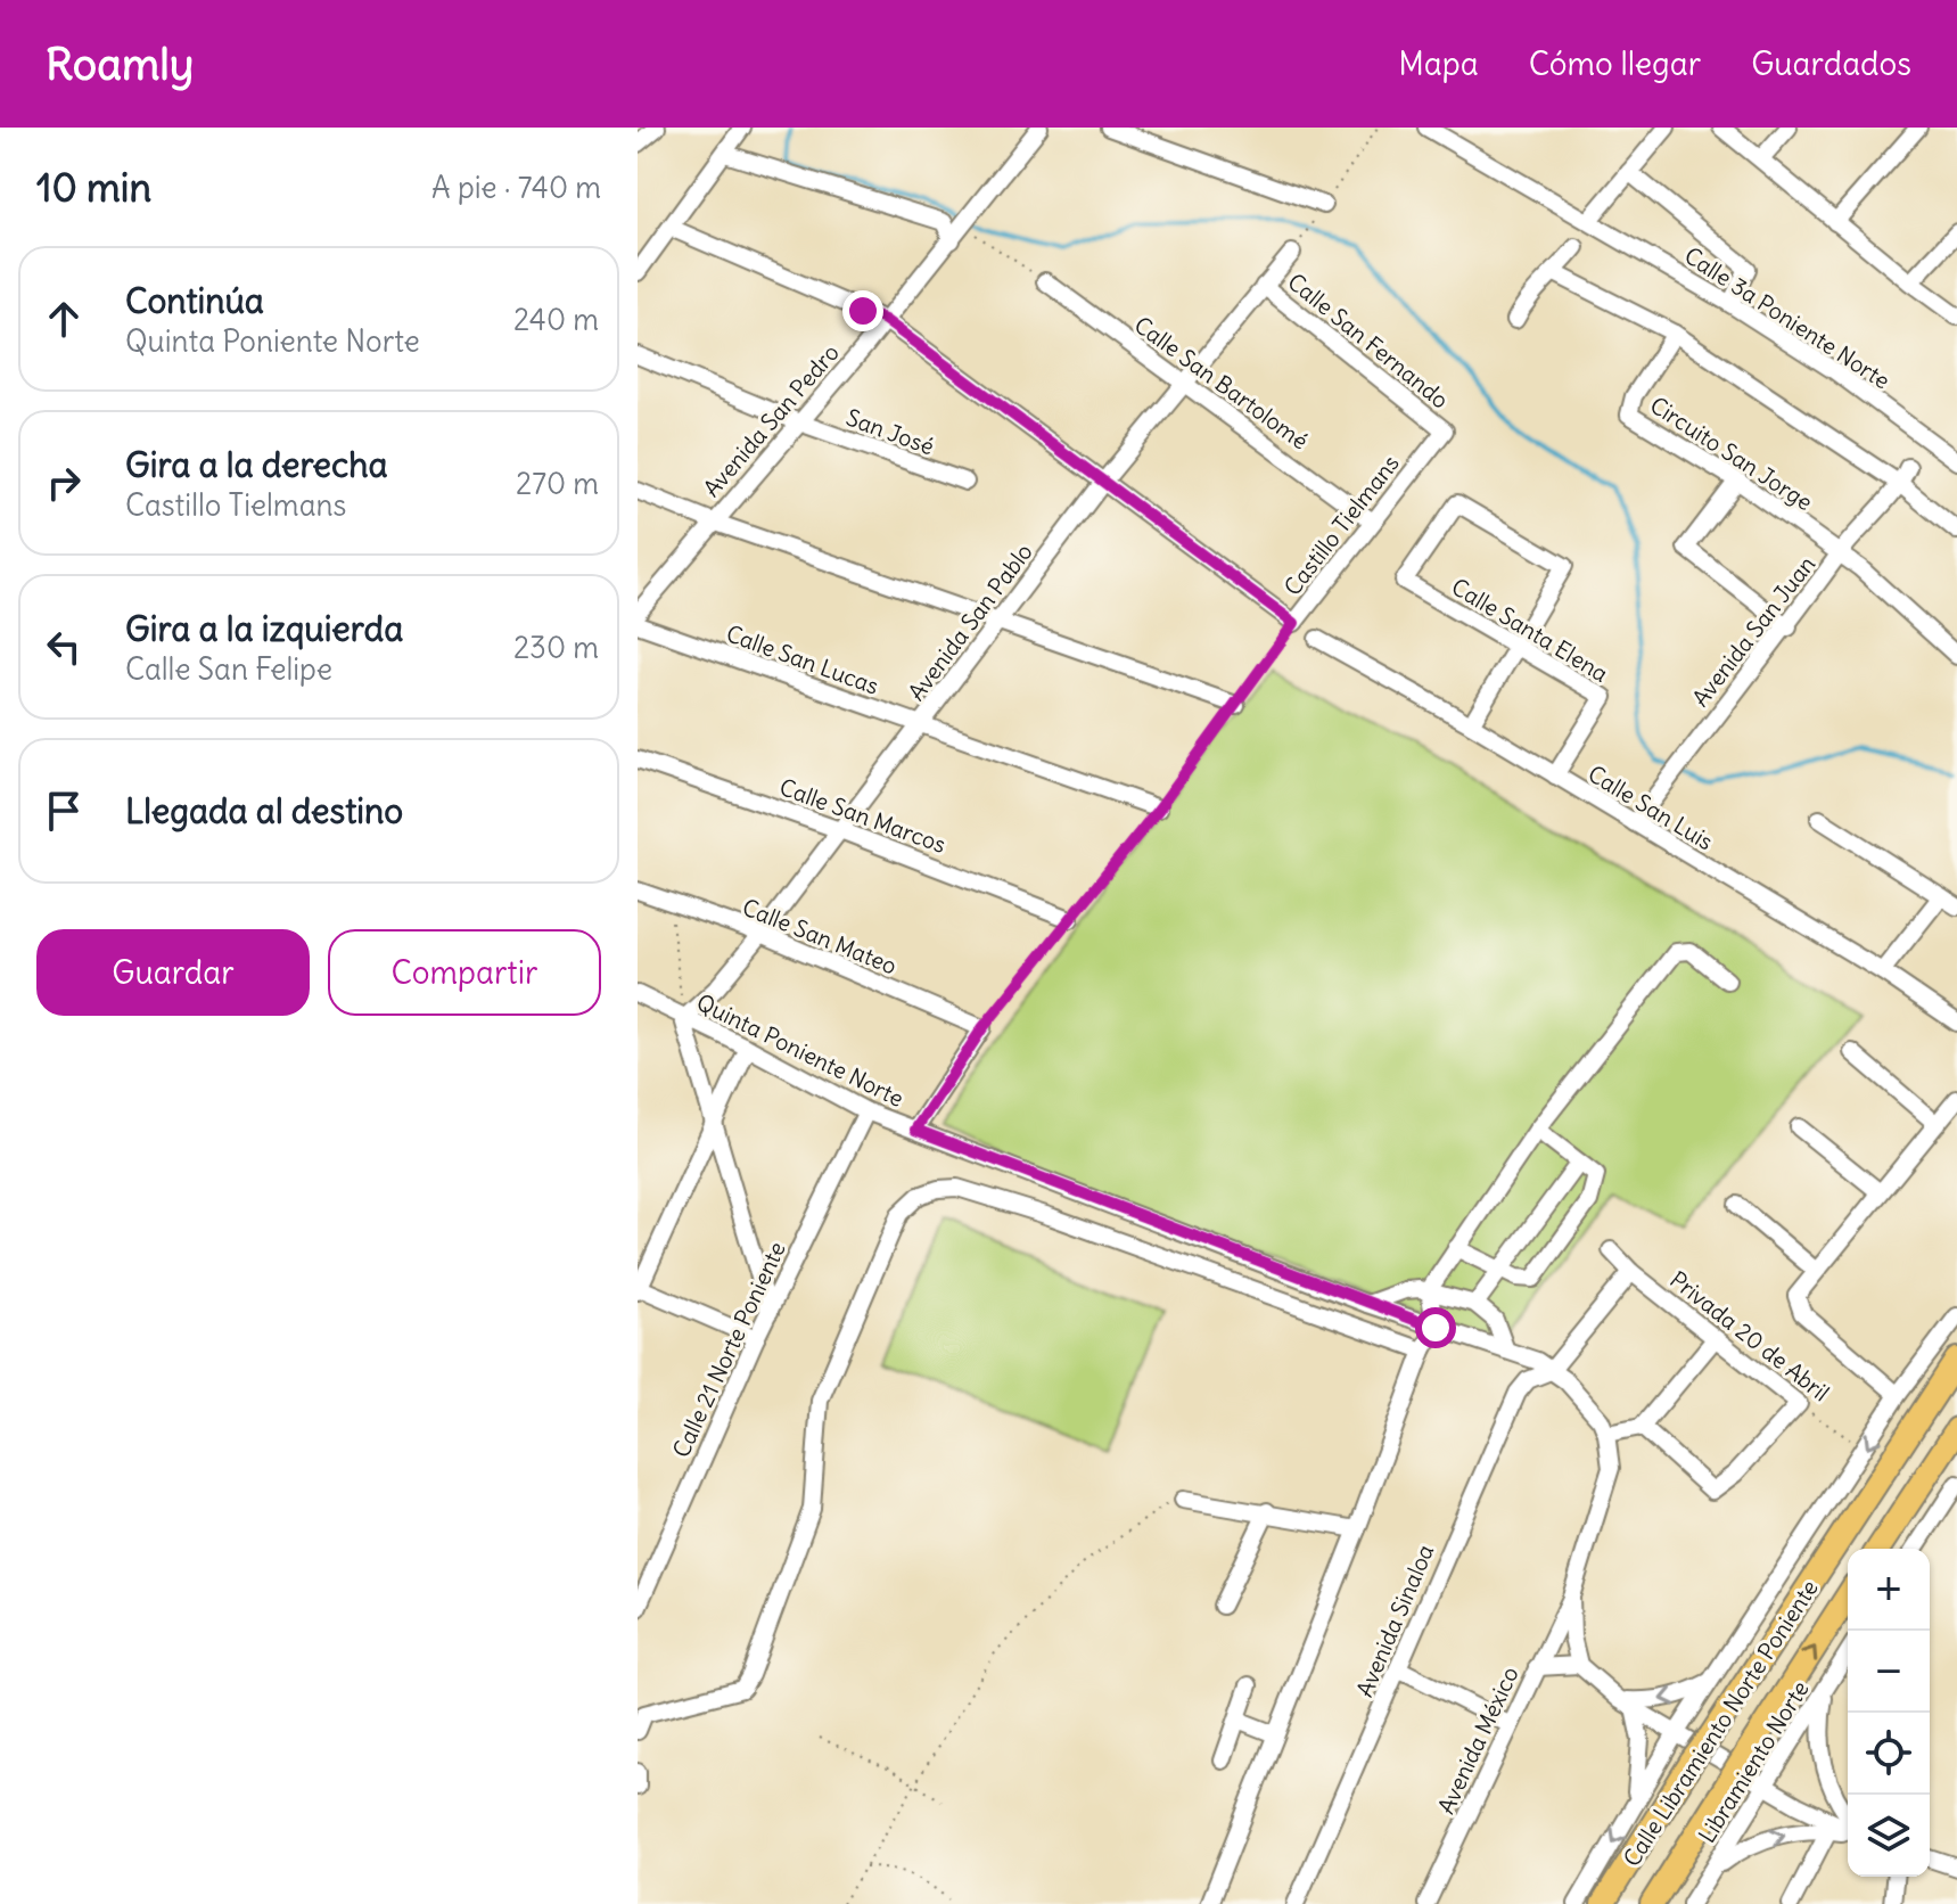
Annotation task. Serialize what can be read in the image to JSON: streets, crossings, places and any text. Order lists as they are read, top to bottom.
{
  "streets": {
    "highway": ["Calle Libramiento Norte Poniente"],
    "street": [
      "Calle 3a Poniente Norte",
      "Calle San Fernando",
      "Calle San Bartolomé",
      "Avenida San Pedro",
      "San José",
      "Circuito San Jorge",
      "Castillo Tielmans",
      "Avenida San Pablo",
      "Calle Santa Elena",
      "Avenida San Juan",
      "Calle San Lucas",
      "Calle San Luis",
      "Calle San Marcos",
      "Calle San Mateo",
      "Quinta Poniente Norte",
      "Privada 20 de Abril",
      "Calle 21 Norte Poniente",
      "Avenida Sinaloa",
      "Avenida México",
      "Libramiento Norte"
    ]
  },
  "crossings": [
    ["Calle San Fernando", "Castillo Tielmans"],
    ["Calle San Fernando", "Avenida San Pablo"],
    ["Calle San Bartolomé", "Castillo Tielmans"],
    ["Calle San Bartolomé", "Avenida San Pablo"],
    ["Avenida San Pedro", "San José"],
    ["Circuito San Jorge", "Avenida San Juan"],
    ["Castillo Tielmans", "Calle San Lucas"],
    ["Castillo Tielmans", "Calle San Marcos"],
    ["Castillo Tielmans", "Calle San Mateo"],
    ["Avenida San Pablo", "Calle San Lucas"],
    ["Avenida San Pablo", "Calle San Marcos"],
    ["Avenida San Pablo", "Calle San Mateo"],
    ["Avenida San Pablo", "Quinta Poniente Norte"],
    ["Calle Santa Elena", "Calle San Luis"],
    ["Avenida San Juan", "Calle San Luis"],
    ["Quinta Poniente Norte", "Calle 21 Norte Poniente"],
    ["Quinta Poniente Norte", "Avenida Sinaloa"],
    ["Privada 20 de Abril", "Avenida Sinaloa"]
  ],
  "page": {
    "header": "Roamly",
    "nav": ["Mapa", "Cómo llegar", "Guardados"],
    "heading": ["10 min", "A pie · 740 m"],
    "list": [
      ["Continúa", "Quinta Poniente Norte", "240 m"],
      ["Gira a la derecha", "Castillo Tielmans", "270 m"],
      ["Gira a la izquierda", "Calle San Felipe", "230 m"],
      "Llegada al destino"
    ],
    "buttons": ["Guardar", "Compartir"],
    "map_buttons": ["+", "−"]
  }
}
